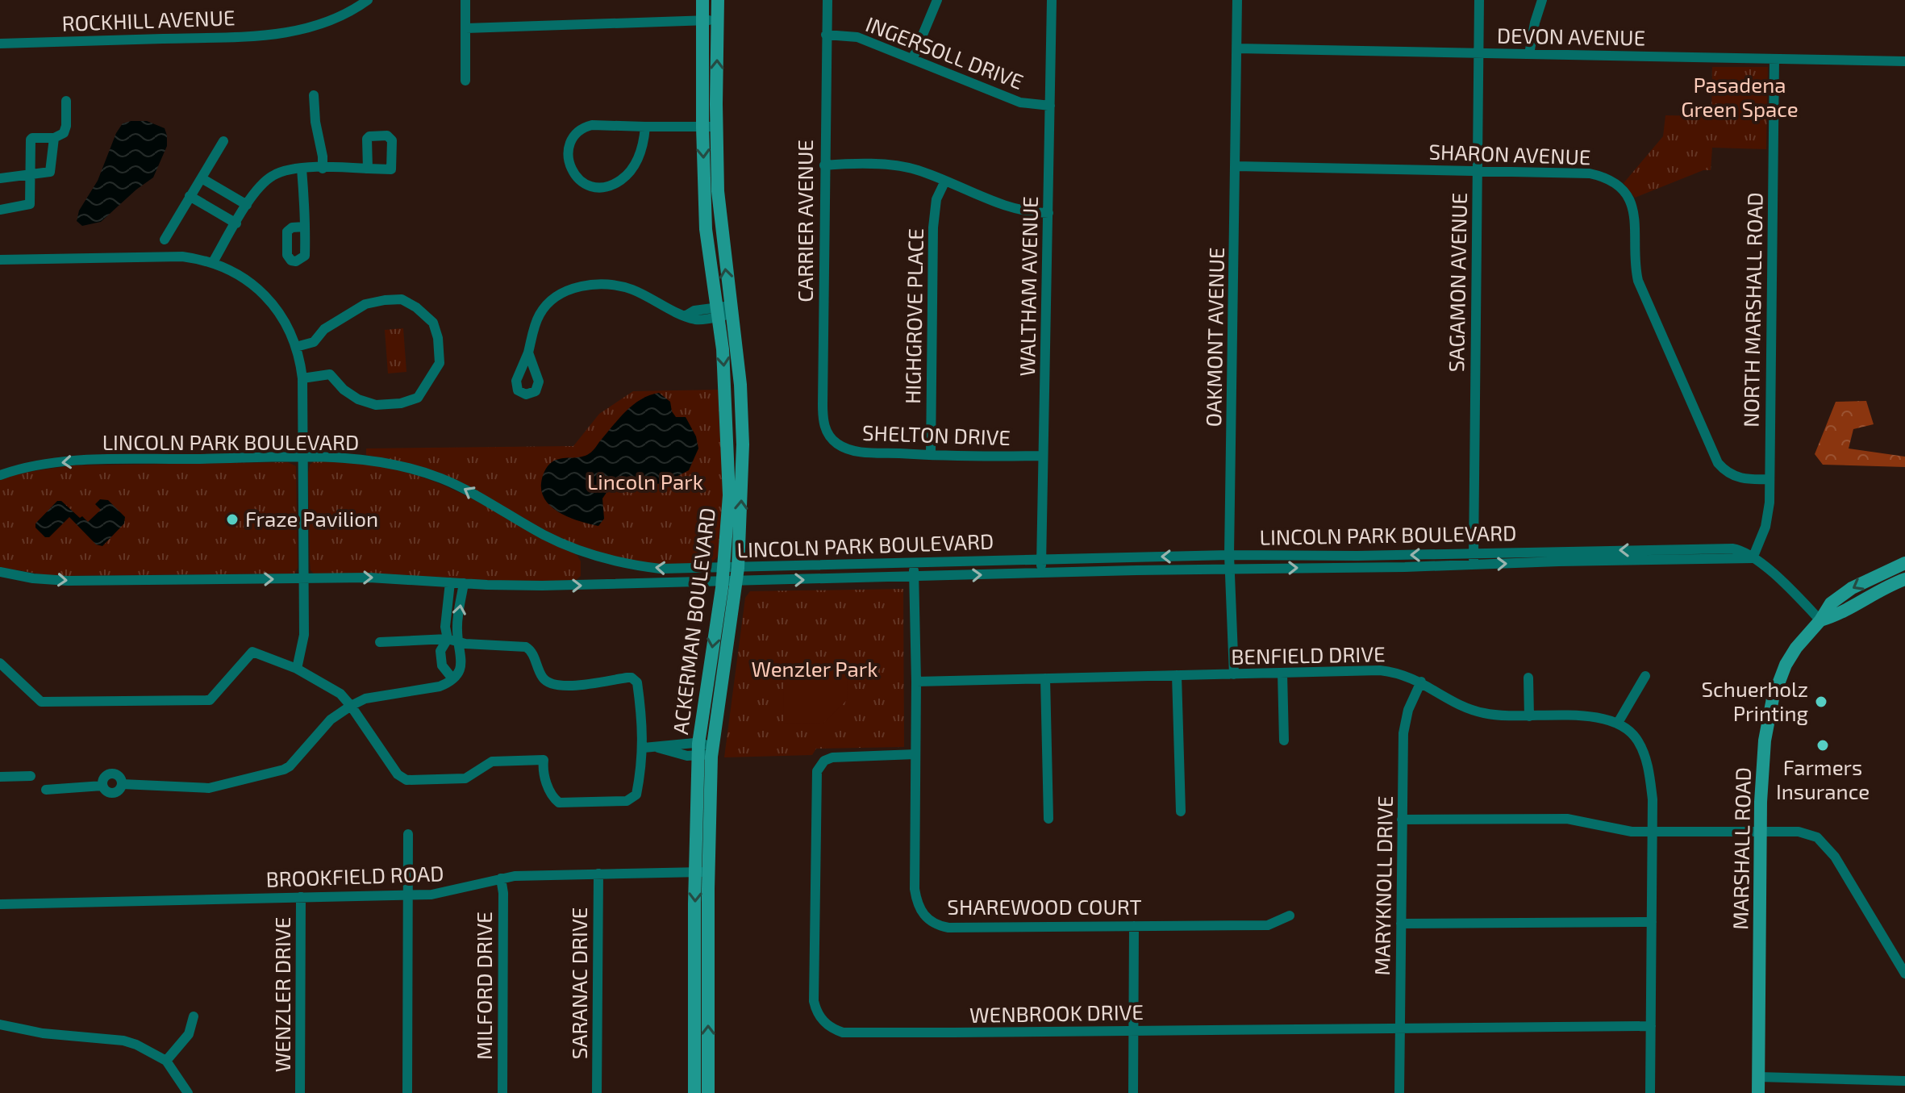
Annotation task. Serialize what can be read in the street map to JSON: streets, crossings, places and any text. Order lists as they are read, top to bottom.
{
  "streets": {
    "street": [
      "ROCKHILL AVENUE",
      "DEVON AVENUE",
      "INGERSOLL DRIVE",
      "SHARON AVENUE",
      "CARRIER AVENUE",
      "SAGAMON AVENUE",
      "WALTHAM AVENUE",
      "NORTH MARSHALL ROAD",
      "HIGHGROVE PLACE",
      "OAKMONT AVENUE",
      "SHELTON DRIVE",
      "LINCOLN PARK BOULEVARD",
      "ACKERMAN BOULEVARD",
      "BENFIELD DRIVE",
      "MARSHALL ROAD",
      "BROOKFIELD ROAD",
      "MARYKNOLL DRIVE",
      "SHAREWOOD COURT",
      "SARANAC DRIVE",
      "MILFORD DRIVE",
      "WENZLER DRIVE",
      "WENBROOK DRIVE"
    ]
  },
  "crossings": [
    ["DEVON AVENUE", "SAGAMON AVENUE"],
    ["DEVON AVENUE", "NORTH MARSHALL ROAD"],
    ["DEVON AVENUE", "OAKMONT AVENUE"],
    ["INGERSOLL DRIVE", "CARRIER AVENUE"],
    ["INGERSOLL DRIVE", "WALTHAM AVENUE"],
    ["SHARON AVENUE", "SAGAMON AVENUE"],
    ["SHARON AVENUE", "NORTH MARSHALL ROAD"],
    ["SHARON AVENUE", "OAKMONT AVENUE"],
    ["CARRIER AVENUE", "SHELTON DRIVE"],
    ["SAGAMON AVENUE", "LINCOLN PARK BOULEVARD"],
    ["WALTHAM AVENUE", "SHELTON DRIVE"],
    ["WALTHAM AVENUE", "LINCOLN PARK BOULEVARD"],
    ["NORTH MARSHALL ROAD", "LINCOLN PARK BOULEVARD"],
    ["HIGHGROVE PLACE", "SHELTON DRIVE"],
    ["OAKMONT AVENUE", "LINCOLN PARK BOULEVARD"],
    ["OAKMONT AVENUE", "BENFIELD DRIVE"],
    ["LINCOLN PARK BOULEVARD", "ACKERMAN BOULEVARD"],
    ["LINCOLN PARK BOULEVARD", "MARSHALL ROAD"],
    ["LINCOLN PARK BOULEVARD", "SHAREWOOD COURT"],
    ["ACKERMAN BOULEVARD", "BROOKFIELD ROAD"],
    ["BENFIELD DRIVE", "MARYKNOLL DRIVE"],
    ["BENFIELD DRIVE", "SHAREWOOD COURT"],
    ["BROOKFIELD ROAD", "SARANAC DRIVE"],
    ["BROOKFIELD ROAD", "MILFORD DRIVE"],
    ["BROOKFIELD ROAD", "WENZLER DRIVE"],
    ["MARYKNOLL DRIVE", "WENBROOK DRIVE"],
    ["SHAREWOOD COURT", "WENBROOK DRIVE"]
  ],
  "parks": ["Pasadena Green Space", "Lincoln Park", "Wenzler Park"],
  "places": ["Fraze Pavilion", "Schuerholz Printing", "Farmers Insurance"]
}
